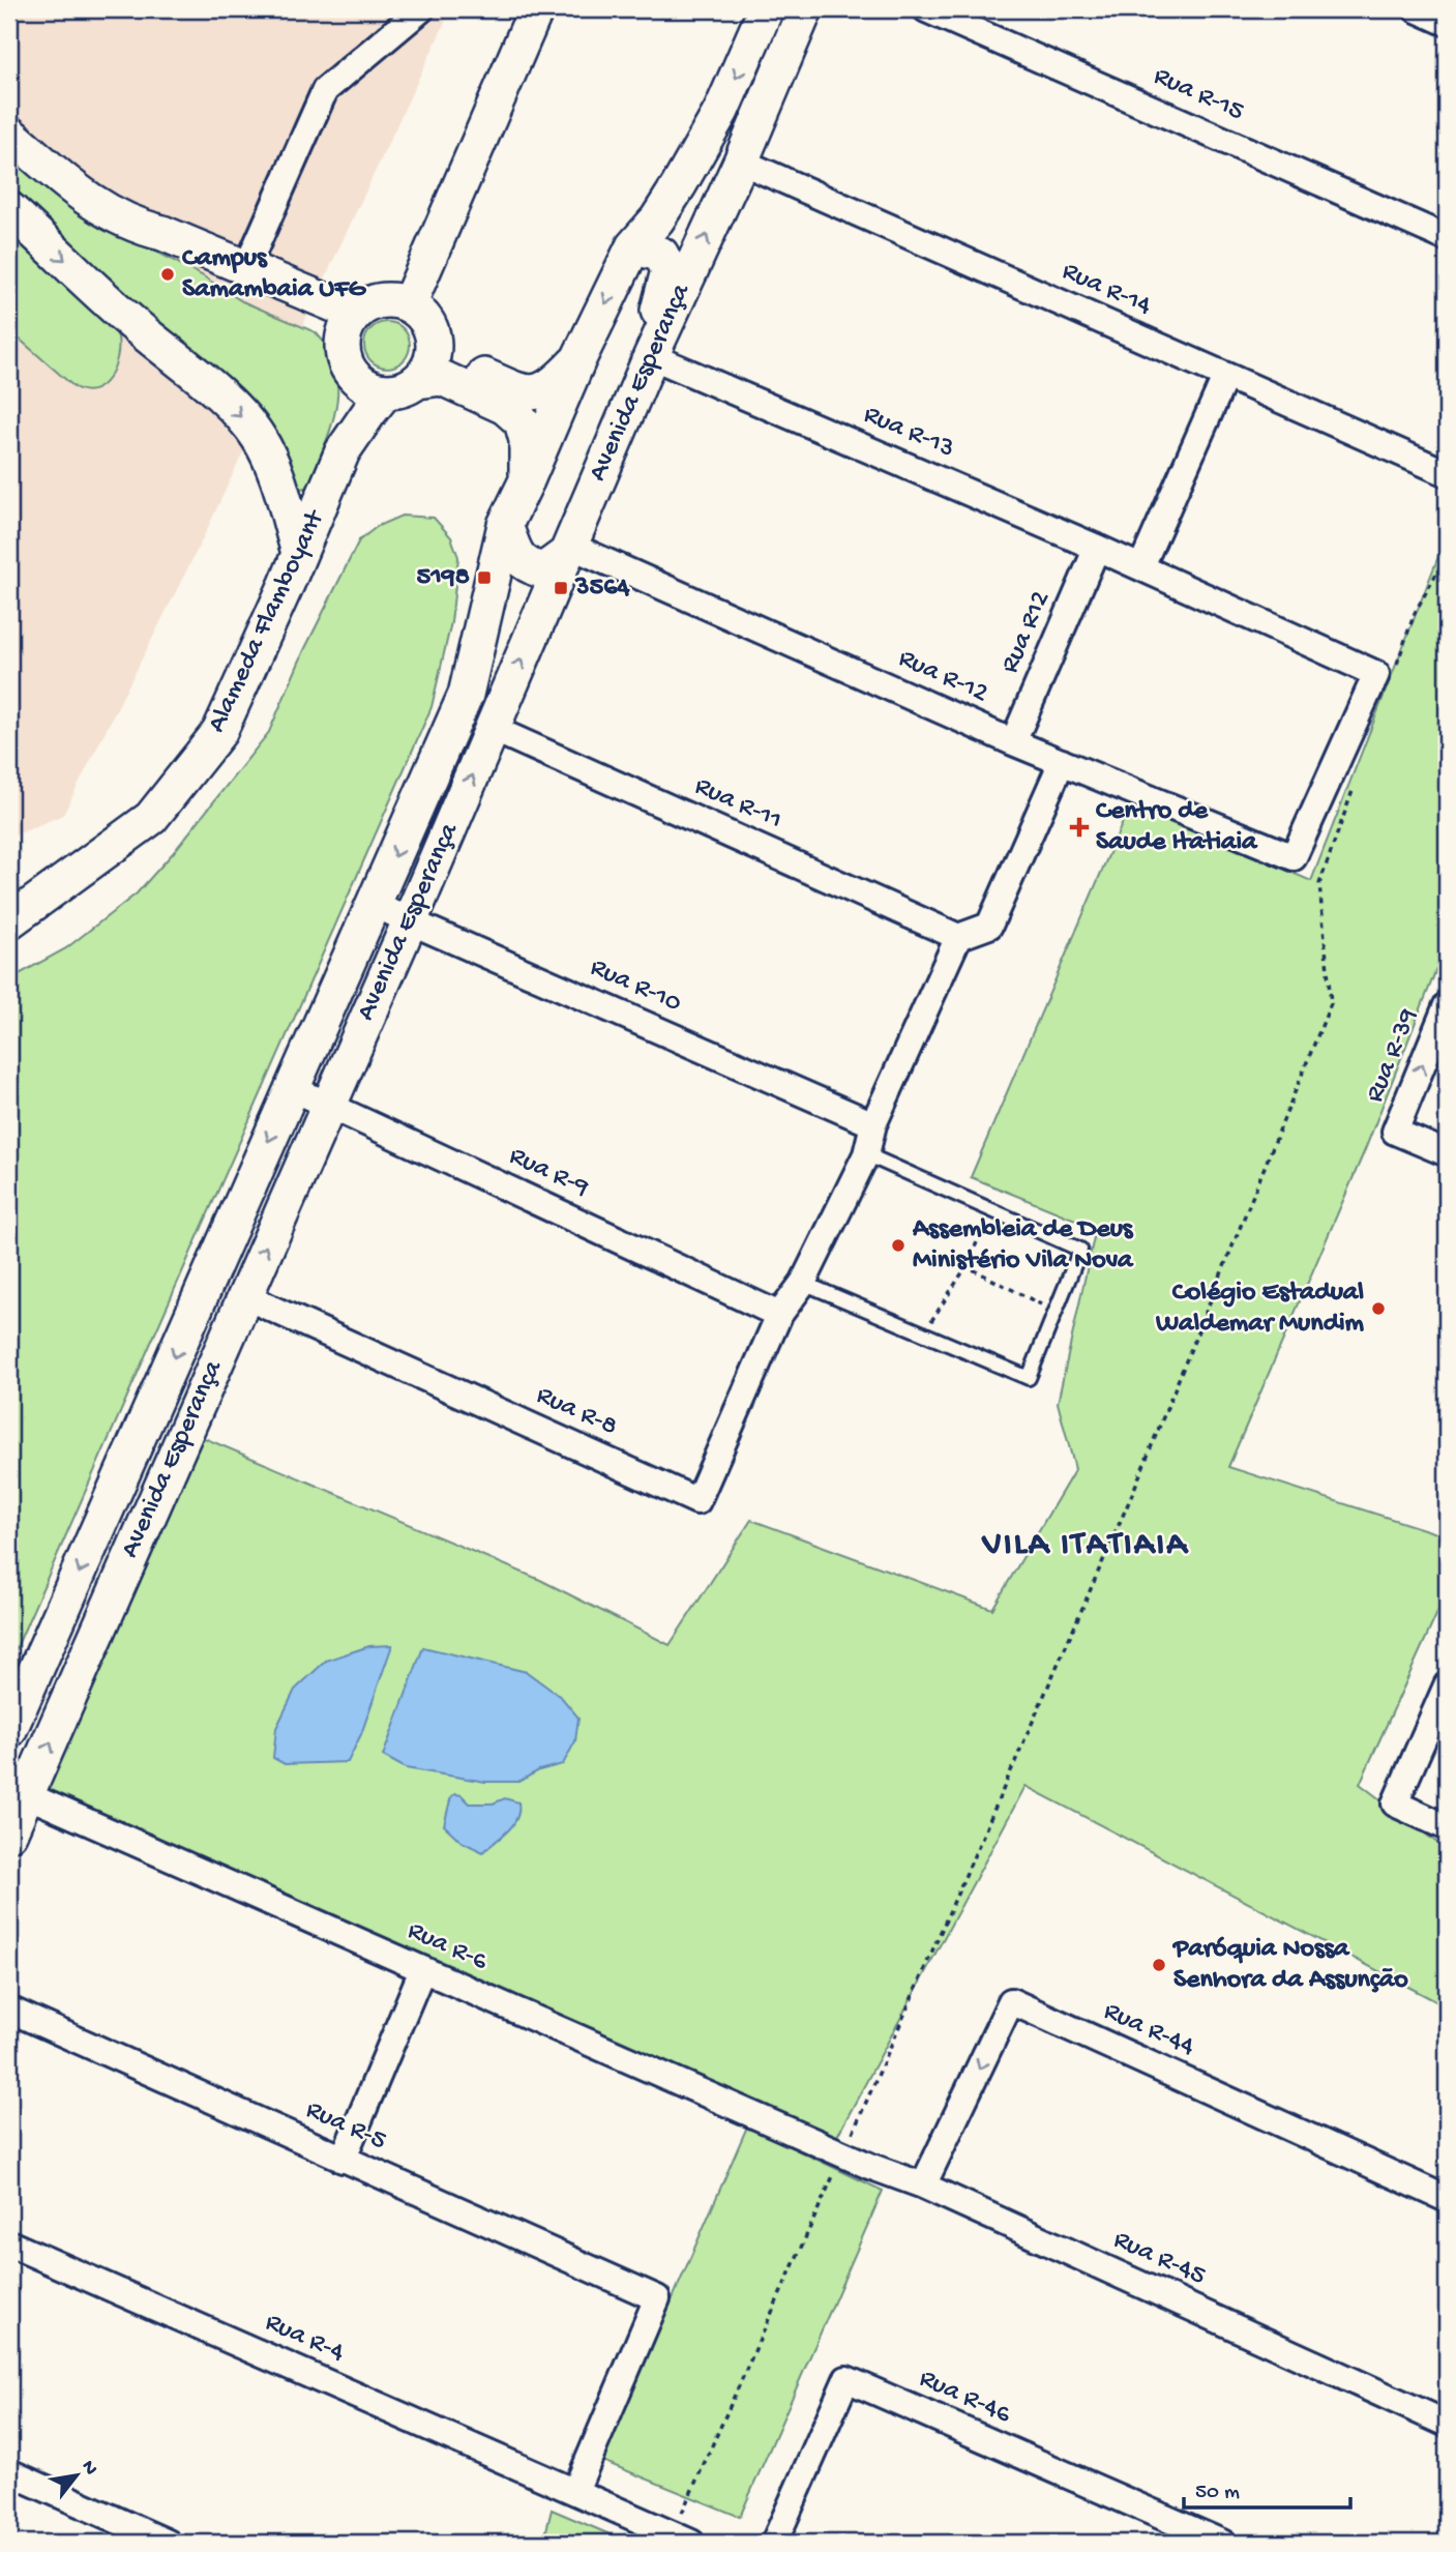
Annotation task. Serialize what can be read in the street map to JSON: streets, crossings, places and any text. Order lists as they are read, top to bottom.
{
  "streets": {
    "main road": ["Avenida Esperança", "Alameda Flamboyant"],
    "street": [
      "Rua R-15",
      "Rua R-14",
      "Rua R-13",
      "Rua R12",
      "Rua R-12",
      "Rua R-11",
      "Rua R-10",
      "Rua R-39",
      "Rua R-9",
      "Rua R-8",
      "Rua R-6",
      "Rua R-44",
      "Rua R-5",
      "Rua R-45",
      "Rua R-4",
      "Rua R-46"
    ]
  },
  "crossings": [
    ["Rua R-14", "Avenida Esperança"],
    ["Avenida Esperança", "Rua R-13"],
    ["Avenida Esperança", "Rua R-12"],
    ["Avenida Esperança", "Rua R-11"],
    ["Avenida Esperança", "Rua R-10"],
    ["Avenida Esperança", "Rua R-9"],
    ["Avenida Esperança", "Rua R-8"],
    ["Avenida Esperança", "Rua R-6"],
    ["Rua R-13", "Rua R12"],
    ["Rua R-13", "Rua R-12"],
    ["Rua R12", "Rua R-12"],
    ["Rua R-9", "Rua R-8"],
    ["Rua R-6", "Rua R-45"],
    ["Rua R-44", "Rua R-45"],
    ["Rua R-5", "Rua R-4"]
  ],
  "districts": ["VILA ITATIAIA"],
  "places": {
    "other": [
      "Campus Samambaia UFG",
      "Assembleia de Deus Ministério Vila Nova",
      "Colégio Estadual Waldemar Mundim",
      "Paróquia Nossa Senhora da Assunção"
    ],
    "transit": ["5198", "3564"],
    "health": ["Centro de Saude Itatiaia"]
  },
  "scale_bar": "50 m",
  "north": "top right"
}
